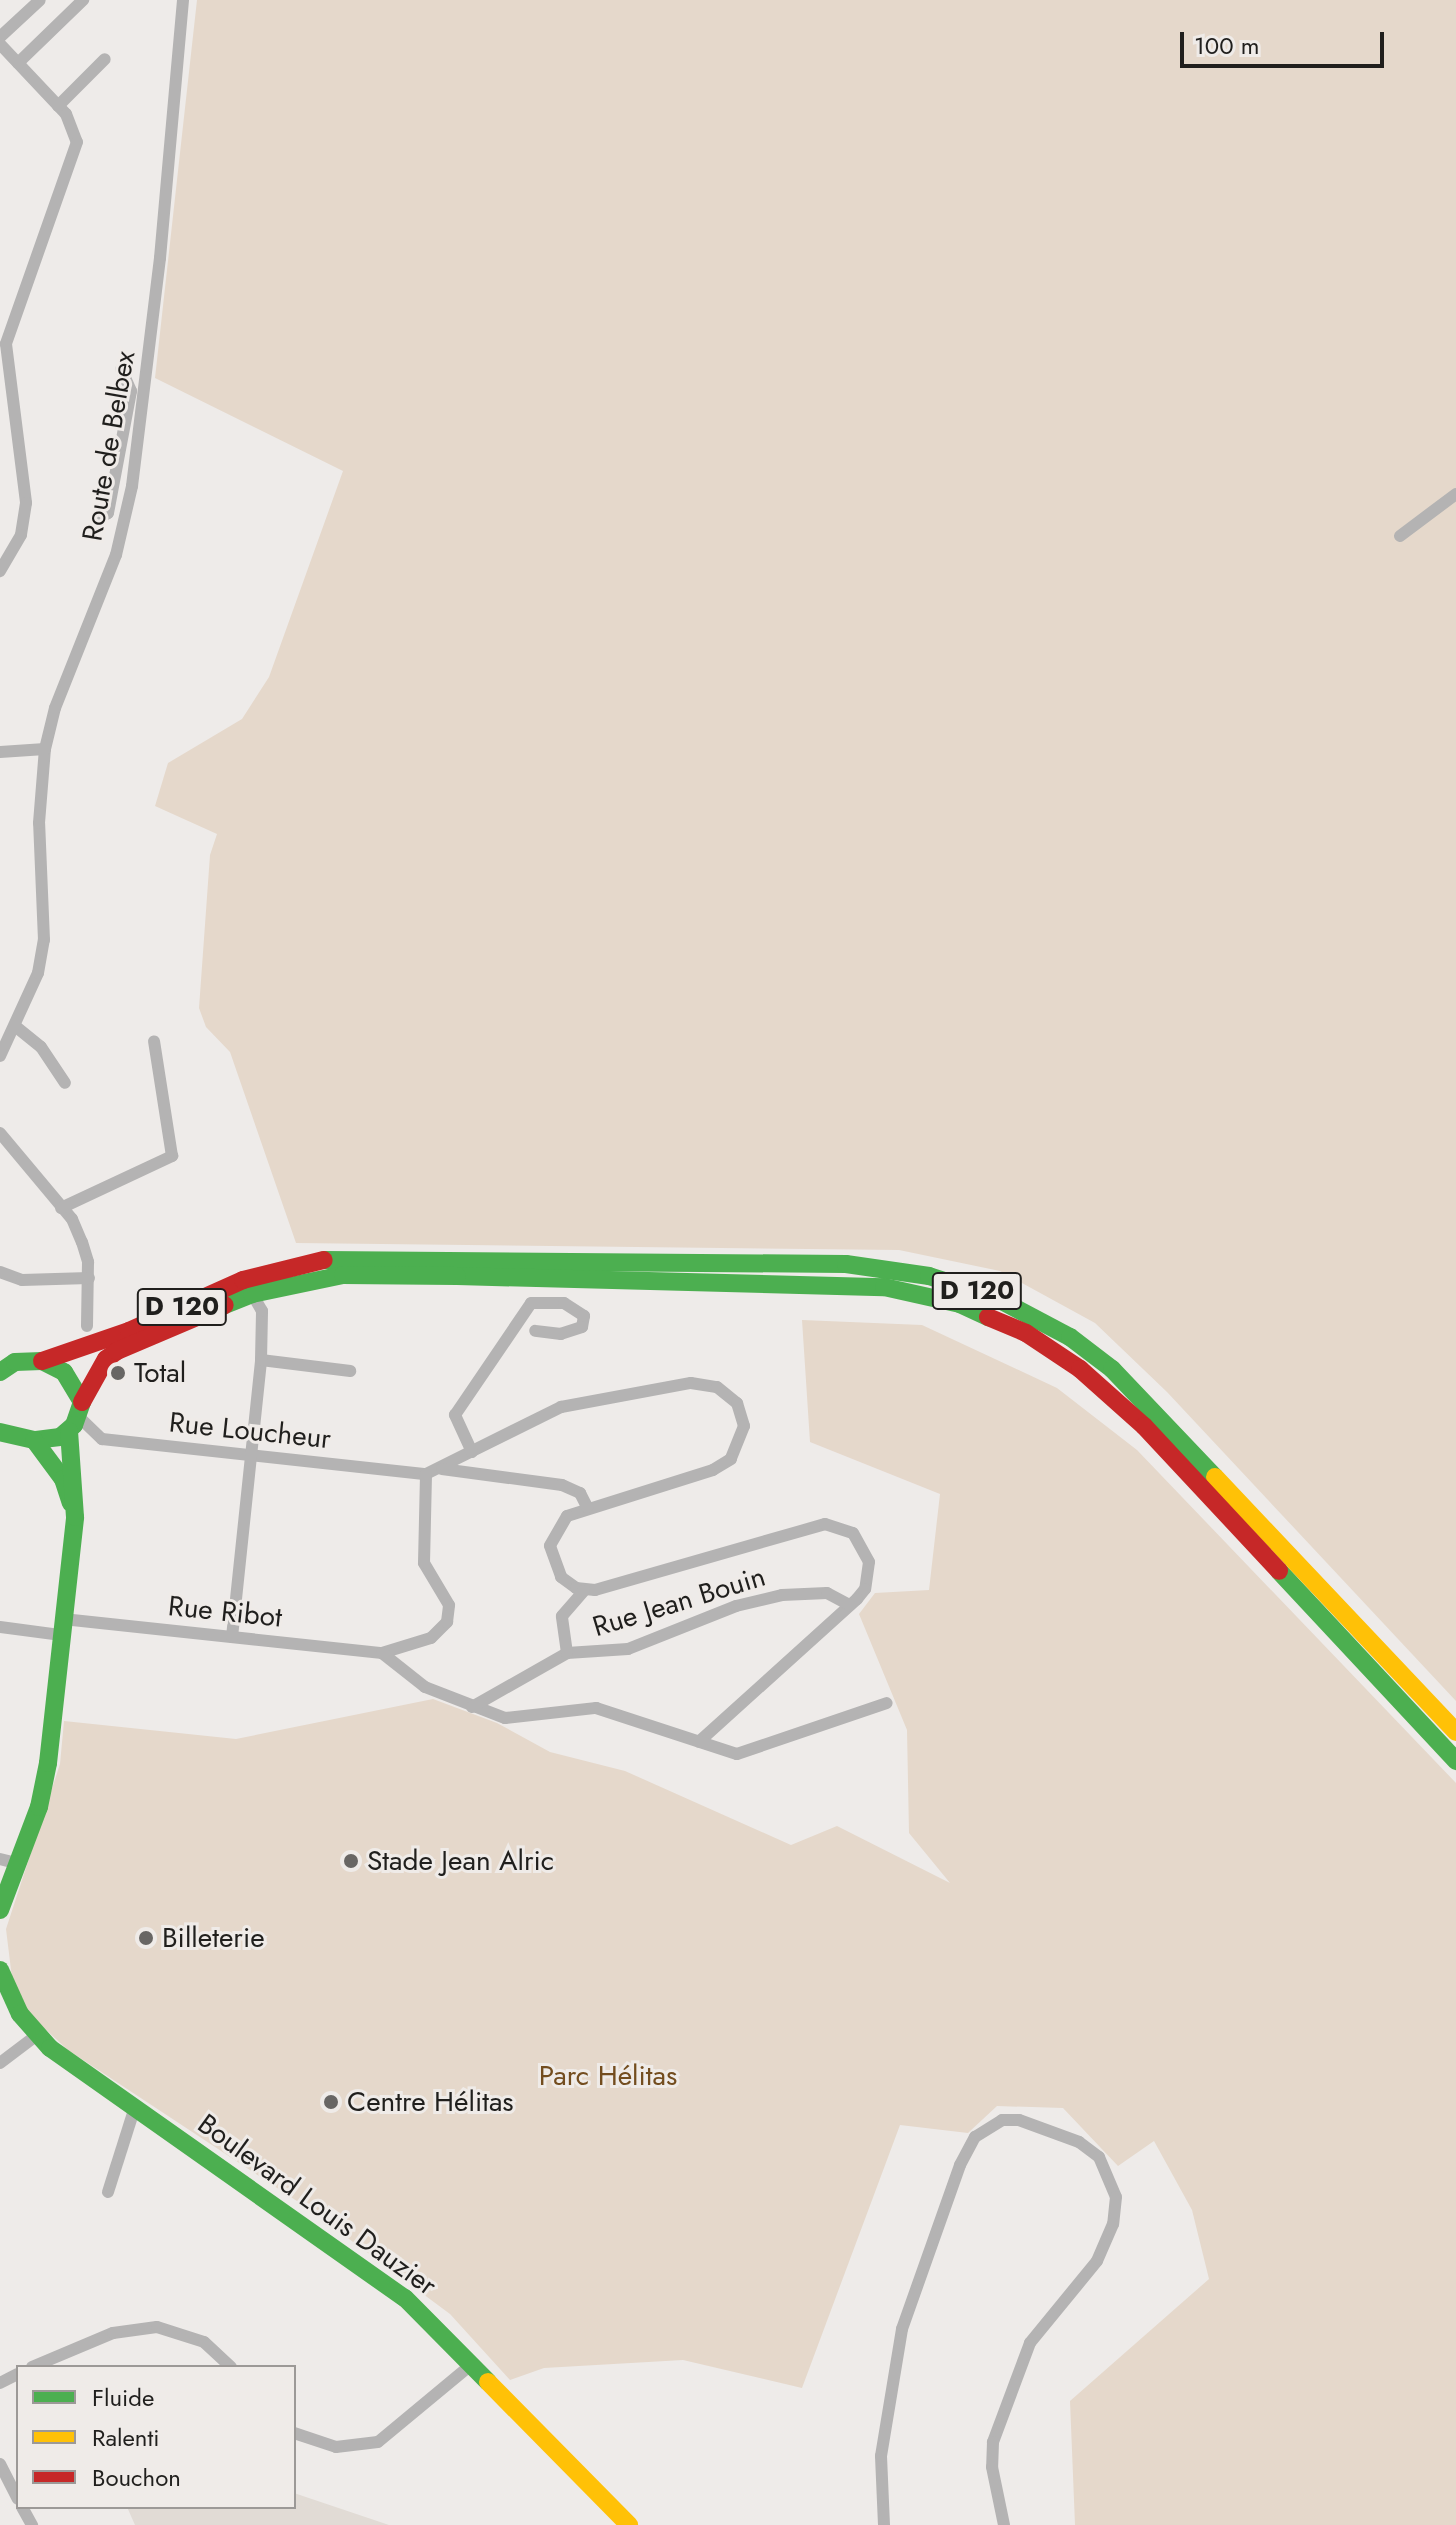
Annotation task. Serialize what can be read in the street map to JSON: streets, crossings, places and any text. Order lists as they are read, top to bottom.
{
  "streets": {
    "main road": ["D 120", "Boulevard Louis Dauzier"],
    "street": [
      "Route de Belbex",
      "Rue Loucheur",
      "Rue Jean Bouin",
      "Rue Ribot"
    ]
  },
  "crossings": [
    ["D 120", "Rue Loucheur"]
  ],
  "parks": ["Parc Hélitas"],
  "places": [
    "Total",
    "Stade Jean Alric",
    "Billeterie",
    "Centre Hélitas"
  ],
  "legend": ["Fluide", "Ralenti", "Bouchon"],
  "scale_bar": "100 m"
}
